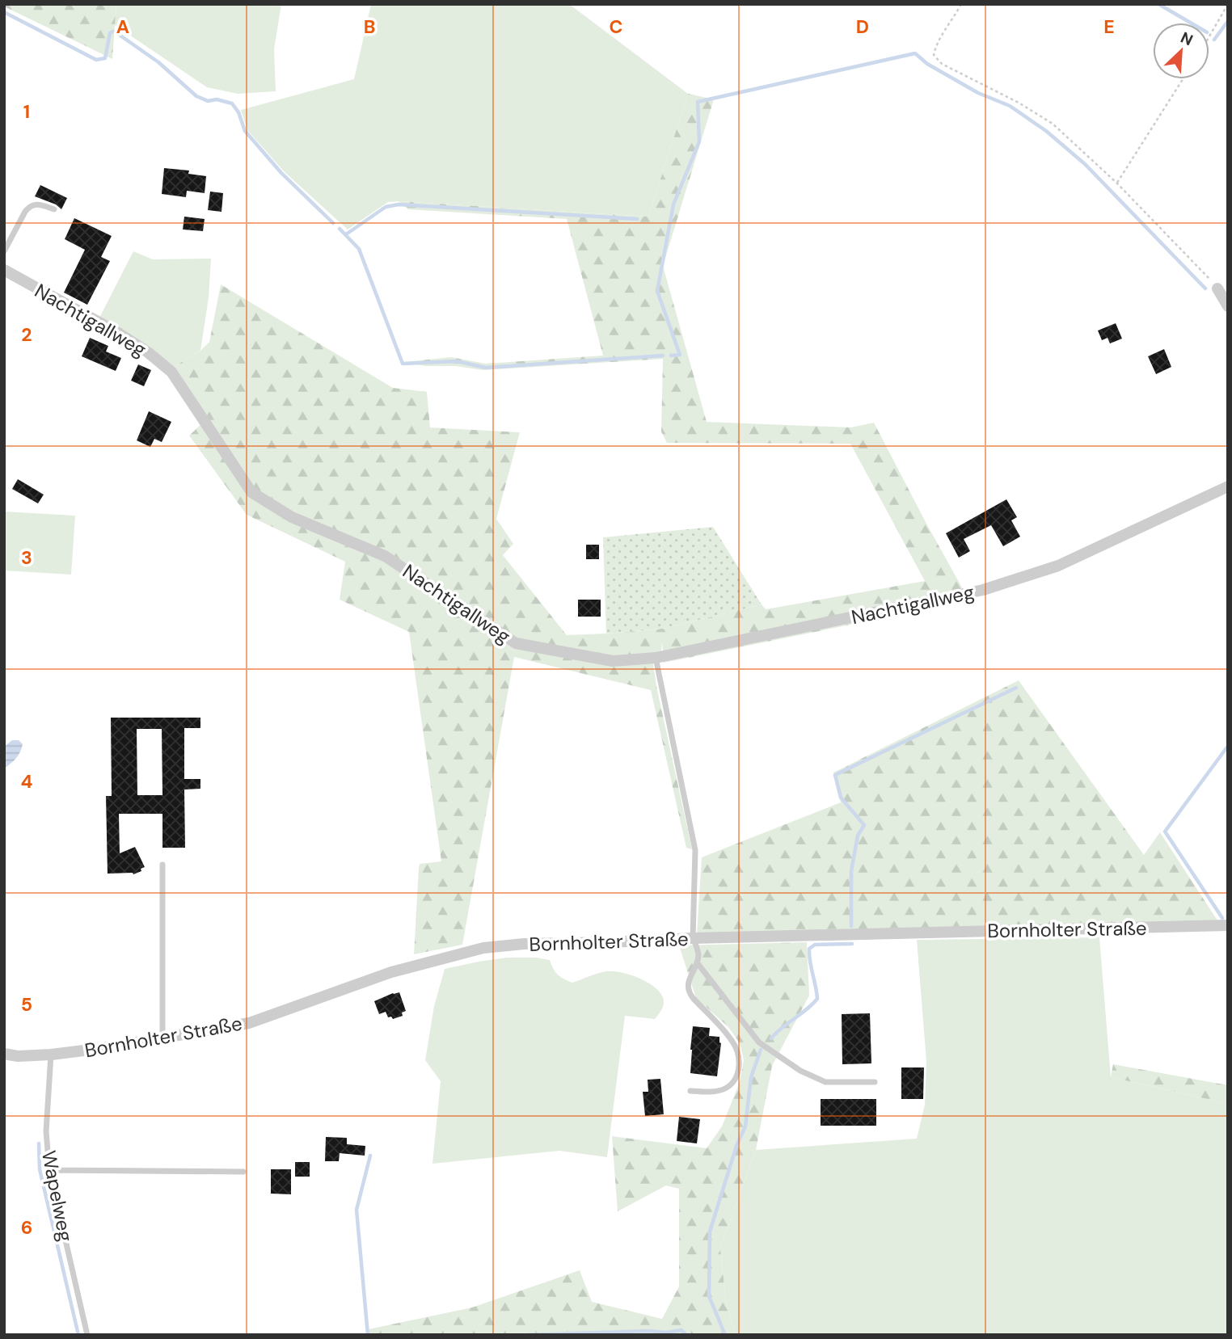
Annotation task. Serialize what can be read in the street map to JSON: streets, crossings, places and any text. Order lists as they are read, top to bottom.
{
  "streets": {
    "street": ["Nachtigallweg", "Bornholter Straße"],
    "lane": ["Wapelweg"]
  },
  "crossings": [
    ["Bornholter Straße", "Wapelweg"]
  ],
  "north": "top right",
  "grid": {
    "columns": [
      "A",
      "B",
      "C",
      "D",
      "E"
    ],
    "rows": [
      "1",
      "2",
      "3",
      "4",
      "5",
      "6"
    ]
  }
}
